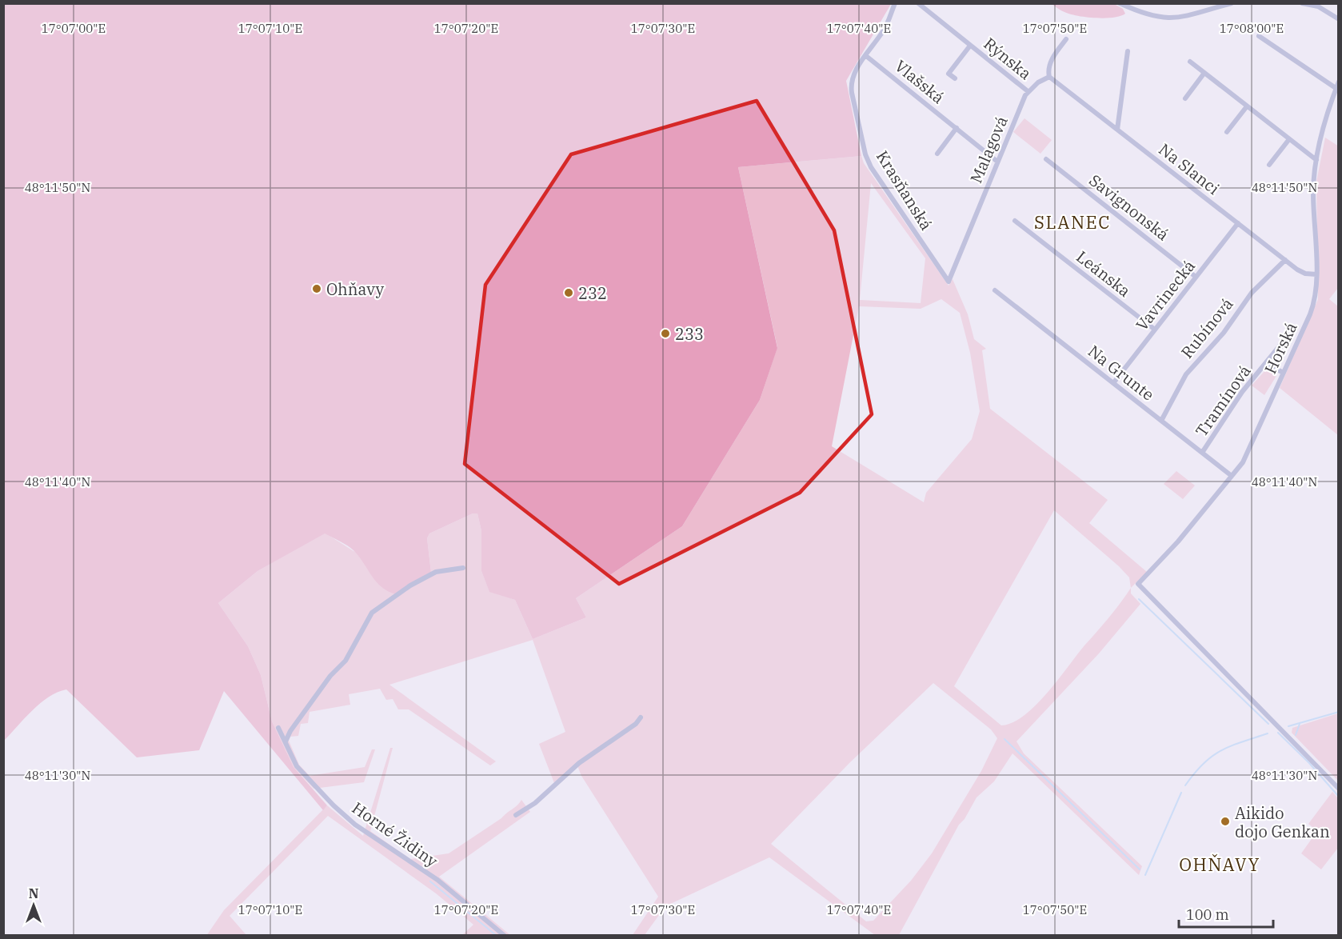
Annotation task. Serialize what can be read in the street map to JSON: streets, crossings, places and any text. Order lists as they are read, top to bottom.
{
  "streets": {
    "street": [
      "Rýnska",
      "Vlašská",
      "Malagová",
      "Na Slanci",
      "Krasňanská",
      "Savignonská",
      "Leánska",
      "Vavrinecká",
      "Rubínová",
      "Horská",
      "Na Grunte",
      "Tramínová",
      "Horné Židiny"
    ]
  },
  "crossings": [
    ["Rýnska", "Malagová"],
    ["Vlašská", "Malagová"],
    ["Vlašská", "Krasňanská"],
    ["Malagová", "Krasňanská"],
    ["Na Slanci", "Vavrinecká"],
    ["Na Slanci", "Rubínová"],
    ["Na Slanci", "Horská"],
    ["Savignonská", "Vavrinecká"],
    ["Leánska", "Vavrinecká"],
    ["Vavrinecká", "Na Grunte"],
    ["Rubínová", "Na Grunte"],
    ["Horská", "Na Grunte"],
    ["Horská", "Tramínová"],
    ["Na Grunte", "Tramínová"]
  ],
  "districts": ["SLANEC", "OHŇAVY"],
  "places": [
    "Ohňavy",
    "232",
    "233",
    "Aikido dojo Genkan"
  ],
  "scale_bar": "100 m",
  "north": "top",
  "coordinates": [
    "17°07'00\"E",
    "17°07'10\"E",
    "17°07'20\"E",
    "17°07'30\"E",
    "17°07'40\"E",
    "17°07'50\"E",
    "17°08'00\"E",
    "48°11'50\"N",
    "48°11'40\"N",
    "48°11'30\"N"
  ]
}
